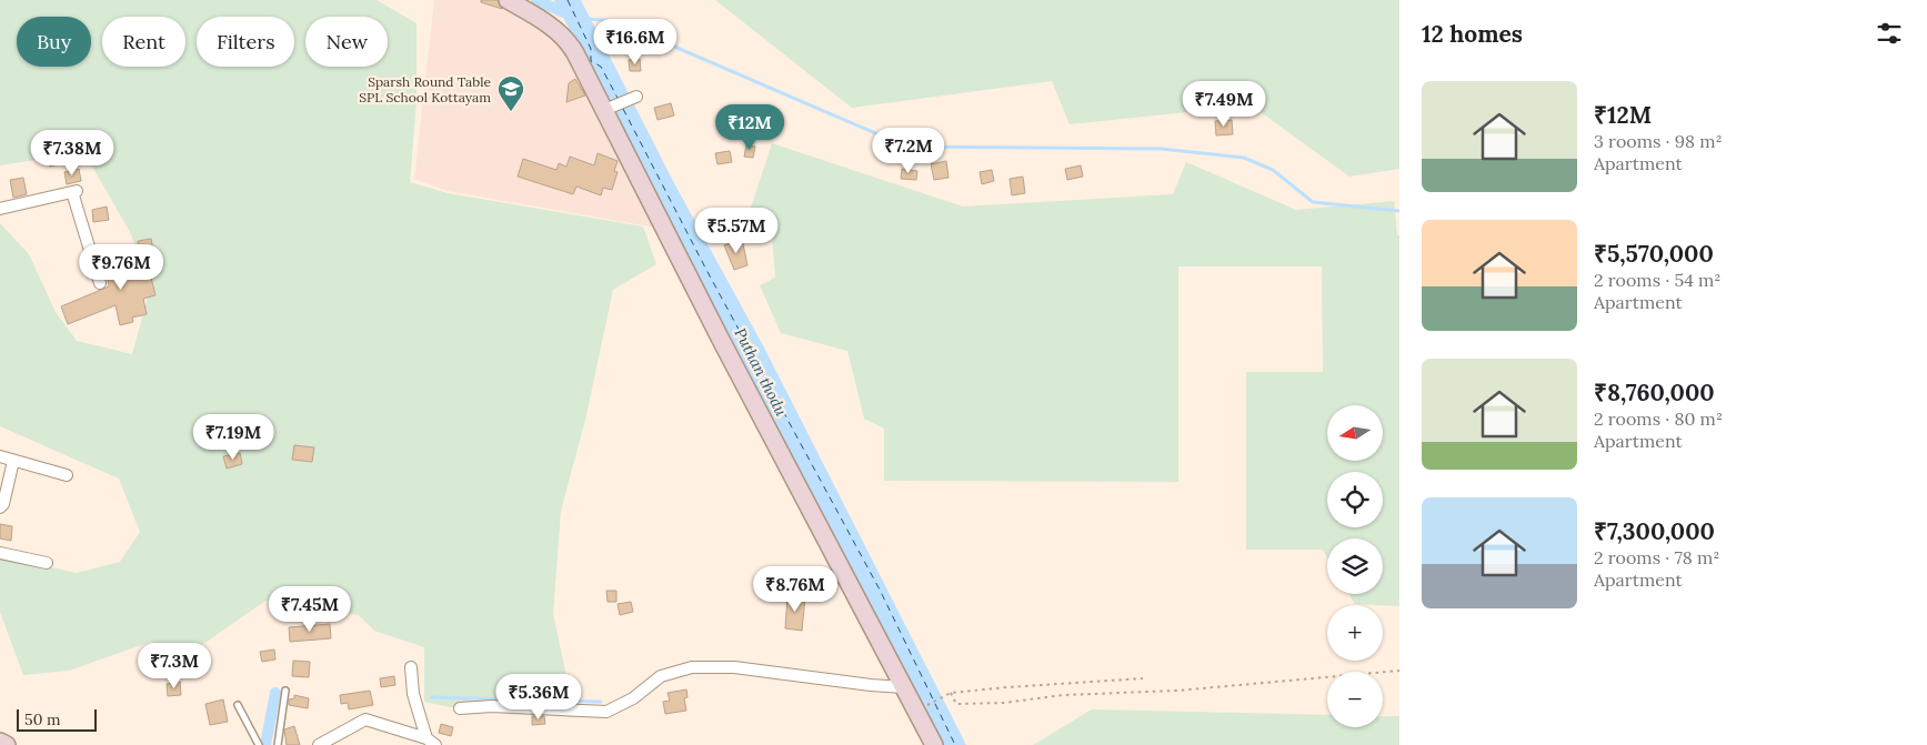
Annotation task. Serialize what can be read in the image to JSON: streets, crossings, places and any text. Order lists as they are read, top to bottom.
{
  "water": ["Puthan thodu"],
  "places": {
    "school or university": ["Sparsh Round Table SPL School Kottayam"]
  },
  "scale_bar": "50 m",
  "north": "left",
  "page": {
    "heading": "12 homes",
    "chip": [
      "Buy",
      "Rent",
      "Filters",
      "New"
    ],
    "price": [
      "₹16.6M",
      "₹7.49M",
      "₹12M",
      "₹7.2M",
      "₹7.38M",
      "₹5.57M",
      "₹9.76M",
      "₹7.19M",
      "₹8.76M",
      "₹7.45M",
      "₹7.3M",
      "₹5.36M"
    ],
    "list": [
      {
        "name": "₹12M",
        "note": "3 rooms · 98 m² · Apartment"
      },
      {
        "name": "₹5,570,000",
        "note": "2 rooms · 54 m² · Apartment"
      },
      {
        "name": "₹8,760,000",
        "note": "2 rooms · 80 m² · Apartment"
      },
      {
        "name": "₹7,300,000",
        "note": "2 rooms · 78 m² · Apartment"
      }
    ],
    "map_buttons": ["+", "−"],
    "scale": "50 m"
  }
}
